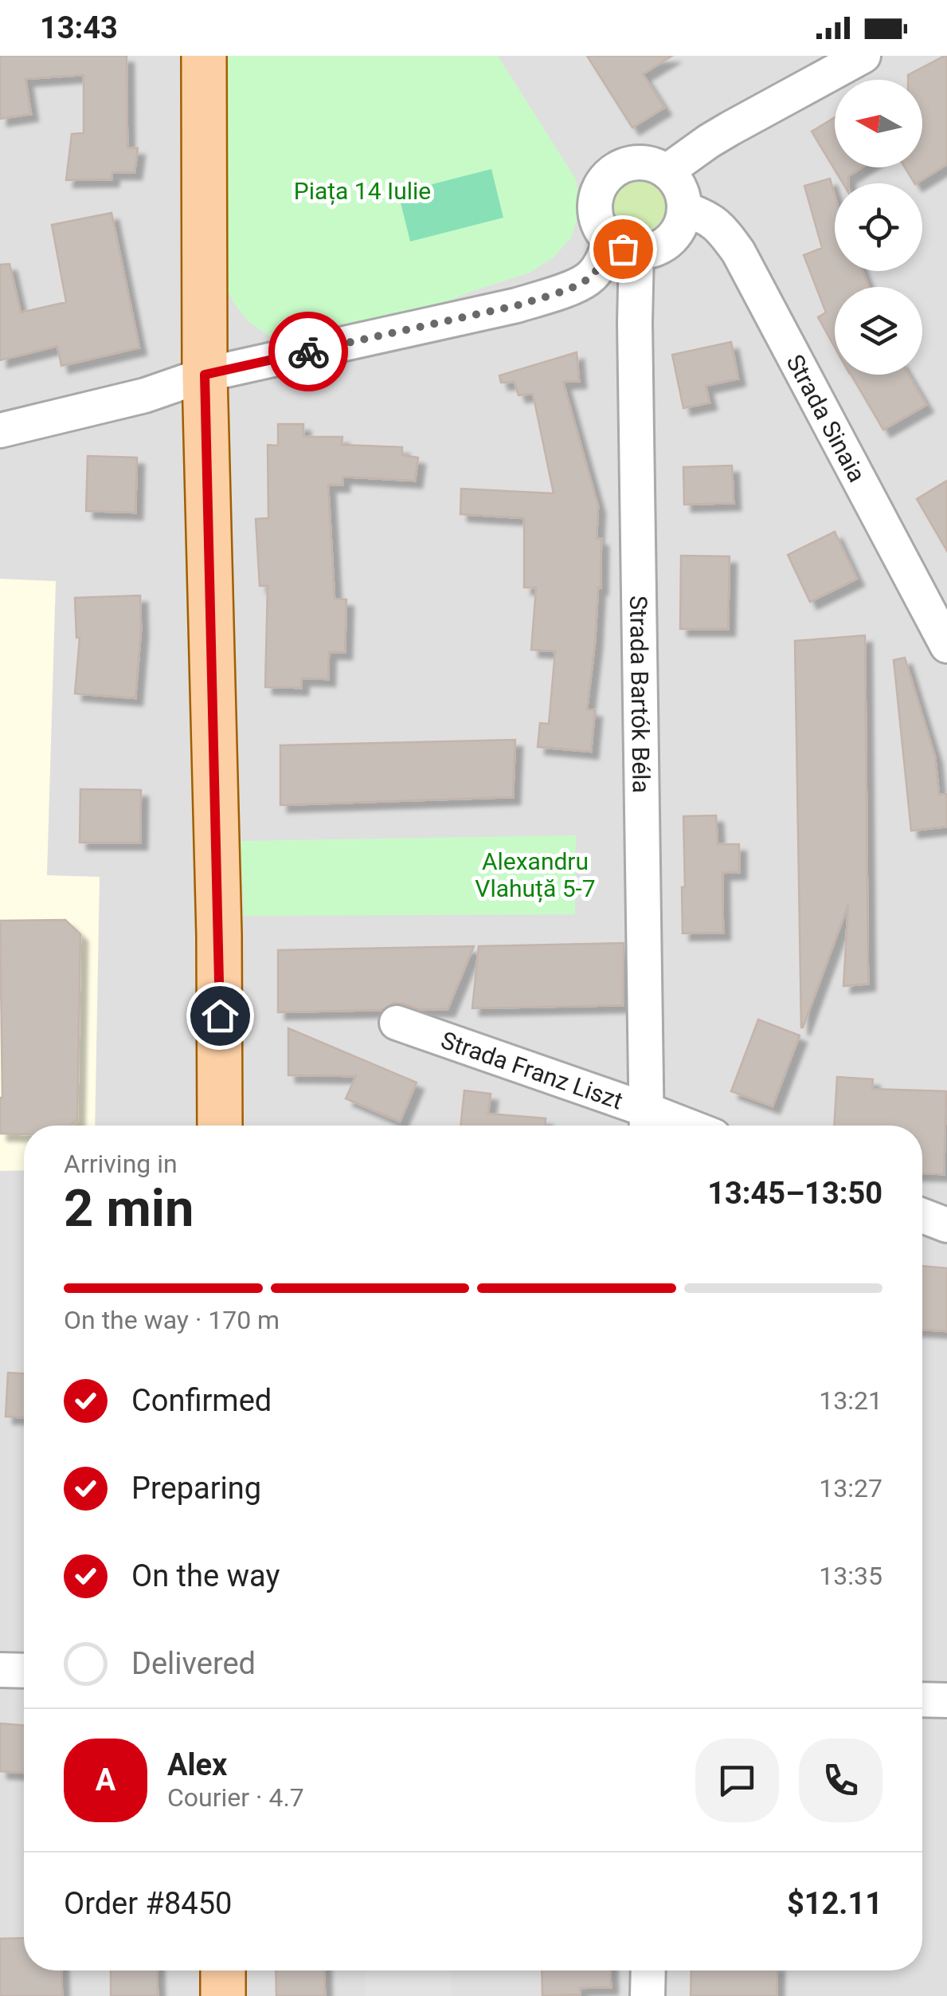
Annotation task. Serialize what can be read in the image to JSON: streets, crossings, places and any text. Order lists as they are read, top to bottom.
{
  "streets": {
    "street": ["Strada Sinaia", "Strada Bartók Béla", "Strada Franz Liszt"]
  },
  "crossings": [
    ["Strada Sinaia", "Strada Bartók Béla"],
    ["Strada Bartók Béla", "Strada Franz Liszt"]
  ],
  "parks": ["Piața 14 Iulie", "Alexandru Vlahuță 5-7"],
  "north": "left",
  "page": {
    "status": "13:43",
    "heading": ["2 min", "Arriving in", "13:45–13:50"],
    "panel": [
      "Alex",
      "Courier · 4.7",
      "Order #8450",
      "$12.11"
    ],
    "bar": "On the way · 170 m",
    "list": [
      ["Confirmed", "13:21"],
      ["Preparing", "13:27"],
      ["On the way", "13:35"],
      "Delivered"
    ],
    "round": "A"
  }
}
